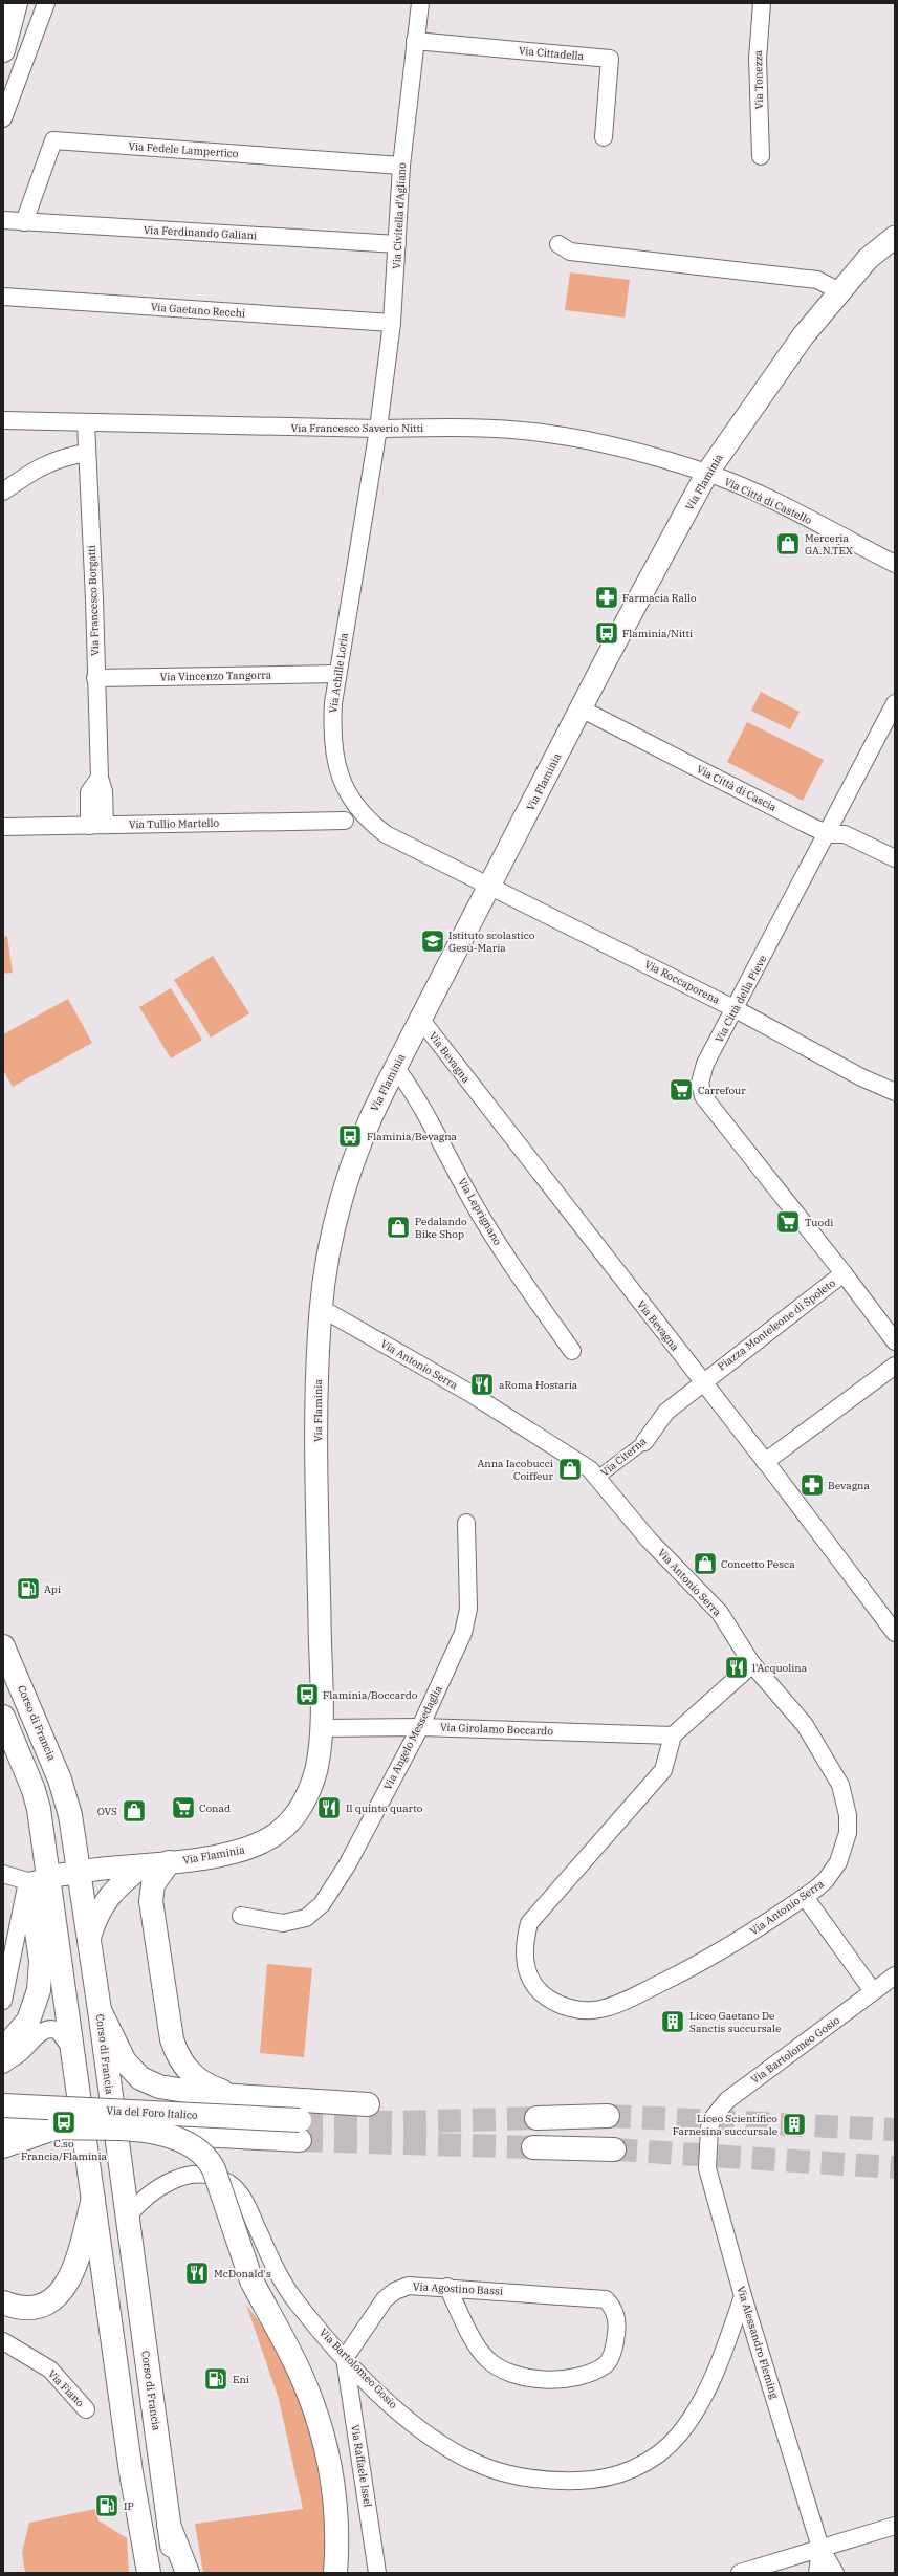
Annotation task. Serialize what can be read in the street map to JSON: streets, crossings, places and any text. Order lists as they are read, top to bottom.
{
  "streets": {
    "main road": ["Corso di Francia", "Via del Foro Italico"],
    "street": [
      "Via Cittadella",
      "Via Tonezza",
      "Via Fedele Lampertico",
      "Via Civitella d'Agliano",
      "Via Ferdinando Galiani",
      "Via Gaetano Recchi",
      "Via Francesco Saverio Nitti",
      "Via Flaminia",
      "Via Città di Castello",
      "Via Francesco Borgatti",
      "Via Achille Loria",
      "Via Vincenzo Tangorra",
      "Via Città di Cascia",
      "Via Tullio Martello",
      "Via Roccaporena",
      "Via Città della Pieve",
      "Via Bevagna",
      "Via Leprignano",
      "Piazza Monteleone di Spoleto",
      "Via Antonio Serra",
      "Via Citerna",
      "Via Girolamo Boccardo",
      "Via Angelo Messedaglia",
      "Via Bartolomeo Gosio",
      "Via Agostino Bassi",
      "Via Alessandro Fleming",
      "Via Fiano",
      "Via Raffaele Issel"
    ]
  },
  "crossings": [
    ["Via Cittadella", "Via Civitella d'Agliano"],
    ["Via Fedele Lampertico", "Via Civitella d'Agliano"],
    ["Via Fedele Lampertico", "Via Ferdinando Galiani"],
    ["Via Civitella d'Agliano", "Via Ferdinando Galiani"],
    ["Via Civitella d'Agliano", "Via Gaetano Recchi"],
    ["Via Civitella d'Agliano", "Via Francesco Saverio Nitti"],
    ["Via Civitella d'Agliano", "Via Achille Loria"],
    ["Via Francesco Saverio Nitti", "Via Flaminia"],
    ["Via Francesco Saverio Nitti", "Via Città di Castello"],
    ["Via Francesco Saverio Nitti", "Via Francesco Borgatti"],
    ["Via Francesco Saverio Nitti", "Via Achille Loria"],
    ["Via Flaminia", "Via Città di Castello"],
    ["Via Flaminia", "Via Achille Loria"],
    ["Via Flaminia", "Via Città di Cascia"],
    ["Via Flaminia", "Via Roccaporena"],
    ["Via Flaminia", "Via Bevagna"],
    ["Via Flaminia", "Via Leprignano"],
    ["Via Flaminia", "Via Antonio Serra"],
    ["Via Flaminia", "Corso di Francia"],
    ["Via Flaminia", "Via Girolamo Boccardo"],
    ["Via Francesco Borgatti", "Via Vincenzo Tangorra"],
    ["Via Francesco Borgatti", "Via Tullio Martello"],
    ["Via Achille Loria", "Via Vincenzo Tangorra"],
    ["Via Achille Loria", "Via Roccaporena"],
    ["Via Città di Cascia", "Via Città della Pieve"],
    ["Via Roccaporena", "Via Città della Pieve"],
    ["Via Città della Pieve", "Piazza Monteleone di Spoleto"],
    ["Via Bevagna", "Piazza Monteleone di Spoleto"],
    ["Via Bevagna", "Via Citerna"],
    ["Piazza Monteleone di Spoleto", "Via Citerna"],
    ["Via Antonio Serra", "Via Citerna"],
    ["Via Antonio Serra", "Via Girolamo Boccardo"],
    ["Corso di Francia", "Via Bartolomeo Gosio"],
    ["Via Girolamo Boccardo", "Via Angelo Messedaglia"],
    ["Via Bartolomeo Gosio", "Via Agostino Bassi"],
    ["Via Bartolomeo Gosio", "Via Alessandro Fleming"],
    ["Via Bartolomeo Gosio", "Via Raffaele Issel"],
    ["Via Agostino Bassi", "Via Raffaele Issel"]
  ],
  "places": {
    "shop": [
      "Merceria GA.N.TEX",
      "Pedalando Bike Shop",
      "Anna Iacobucci Coiffeur",
      "Concetto Pesca",
      "OVS"
    ],
    "pharmacy": ["Farmacia Rallo", "Bevagna"],
    "bus stop": [
      "Flaminia/Nitti",
      "Flaminia/Bevagna",
      "Flaminia/Boccardo",
      "C.so Francia/Flaminia"
    ],
    "school or university": ["Istituto scolastico Gesù-Maria"],
    "supermarket": ["Carrefour", "Tuodì", "Conad"],
    "restaurant": [
      "aRoma Hostaria",
      "l'Acquolina",
      "Il quinto quarto",
      "McDonald's"
    ],
    "fuel station": ["Api", "Eni", "IP"],
    "building": ["Liceo Gaetano De Sanctis succursale", "Liceo Scientifico Farnesina succursale"]
  }
}
